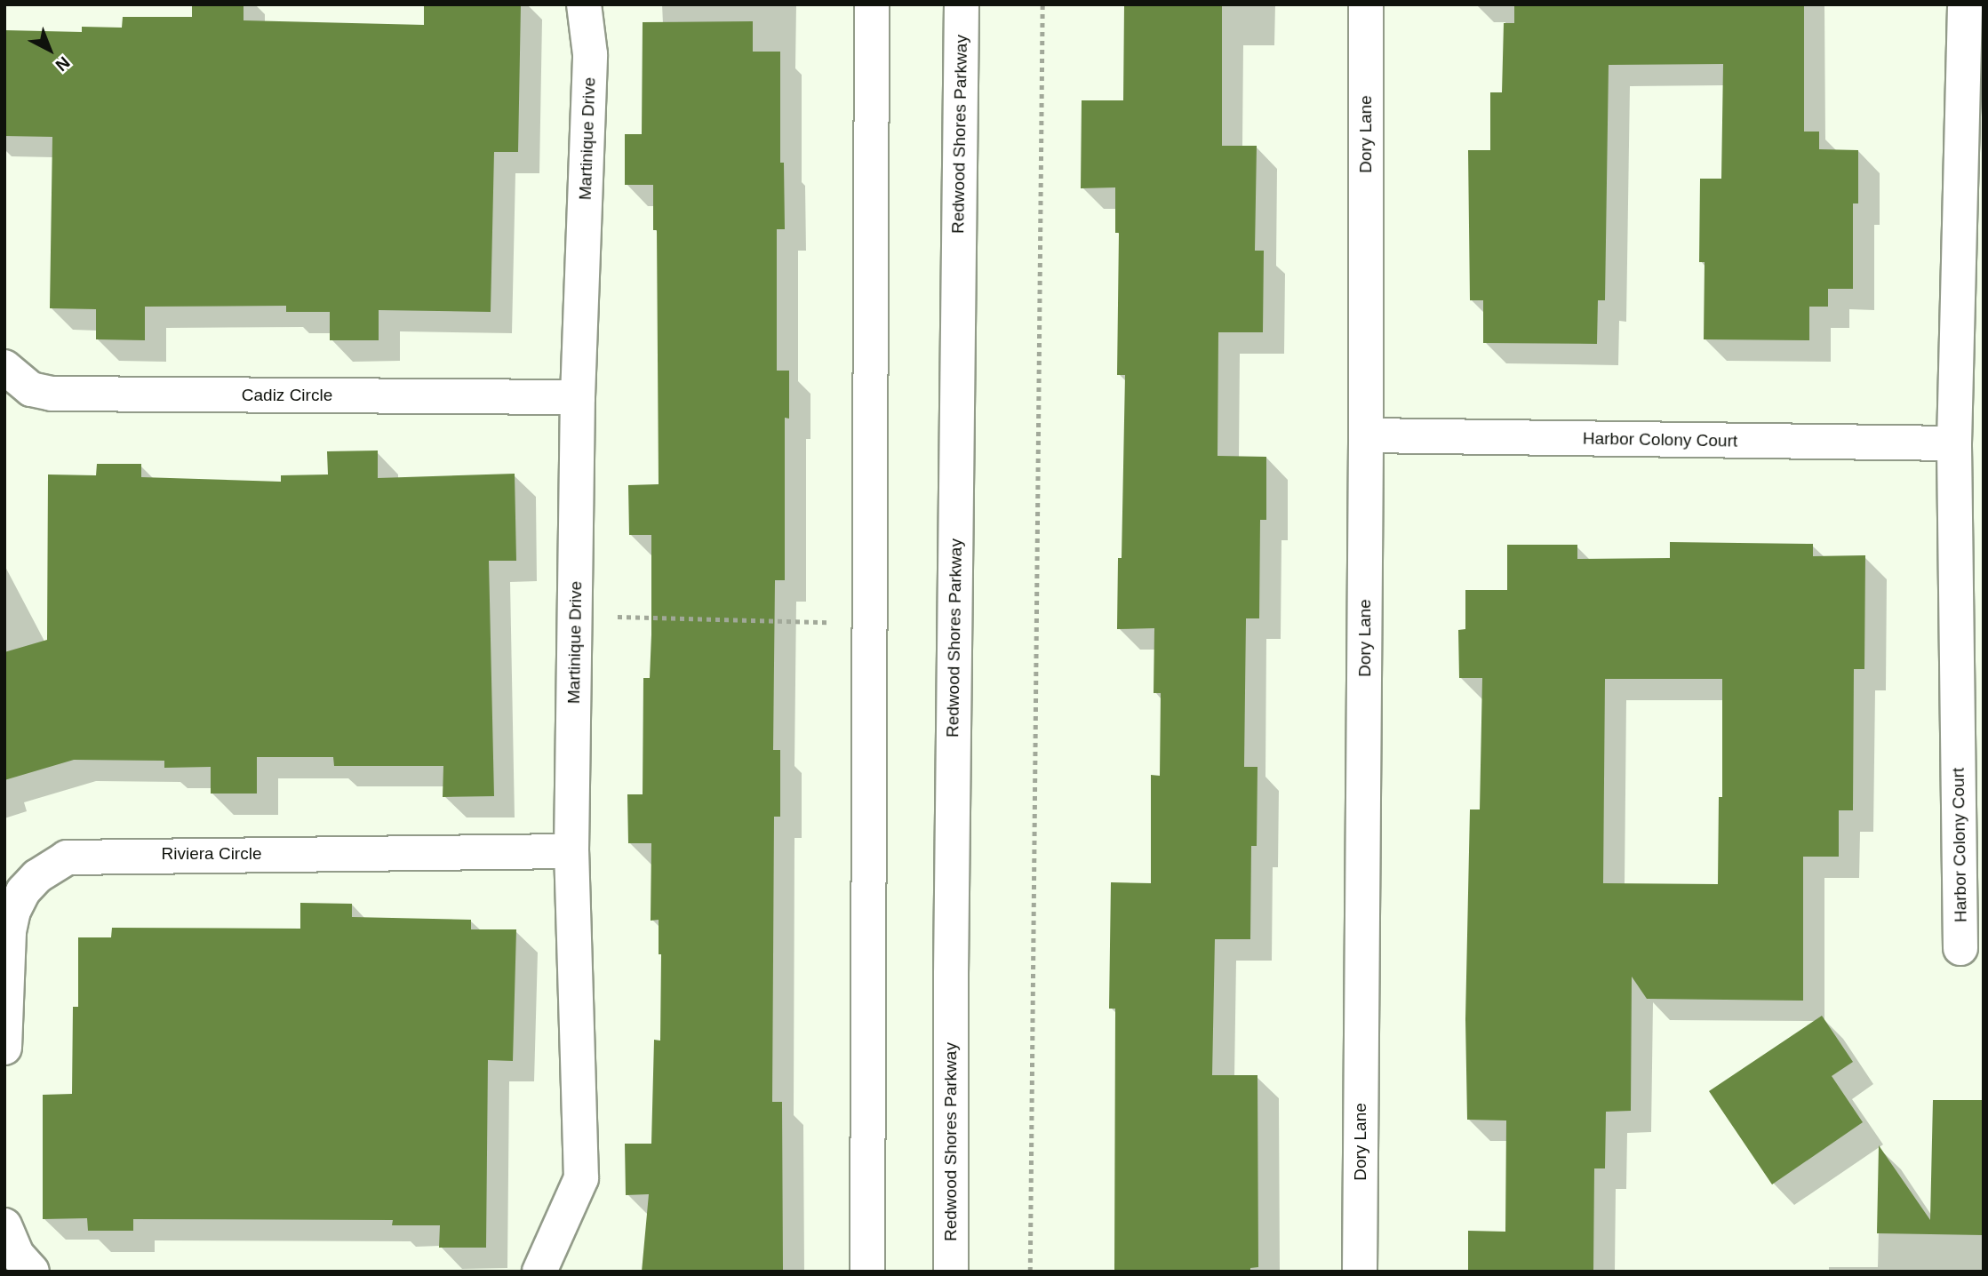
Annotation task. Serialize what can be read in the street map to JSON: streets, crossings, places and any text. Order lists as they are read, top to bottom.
{
  "streets": {
    "street": [
      "Redwood Shores Parkway",
      "Dory Lane",
      "Martinique Drive",
      "Cadiz Circle",
      "Harbor Colony Court",
      "Riviera Circle"
    ]
  },
  "crossings": [
    ["Dory Lane", "Harbor Colony Court"],
    ["Martinique Drive", "Cadiz Circle"],
    ["Martinique Drive", "Riviera Circle"]
  ],
  "north": "bottom right"
}
